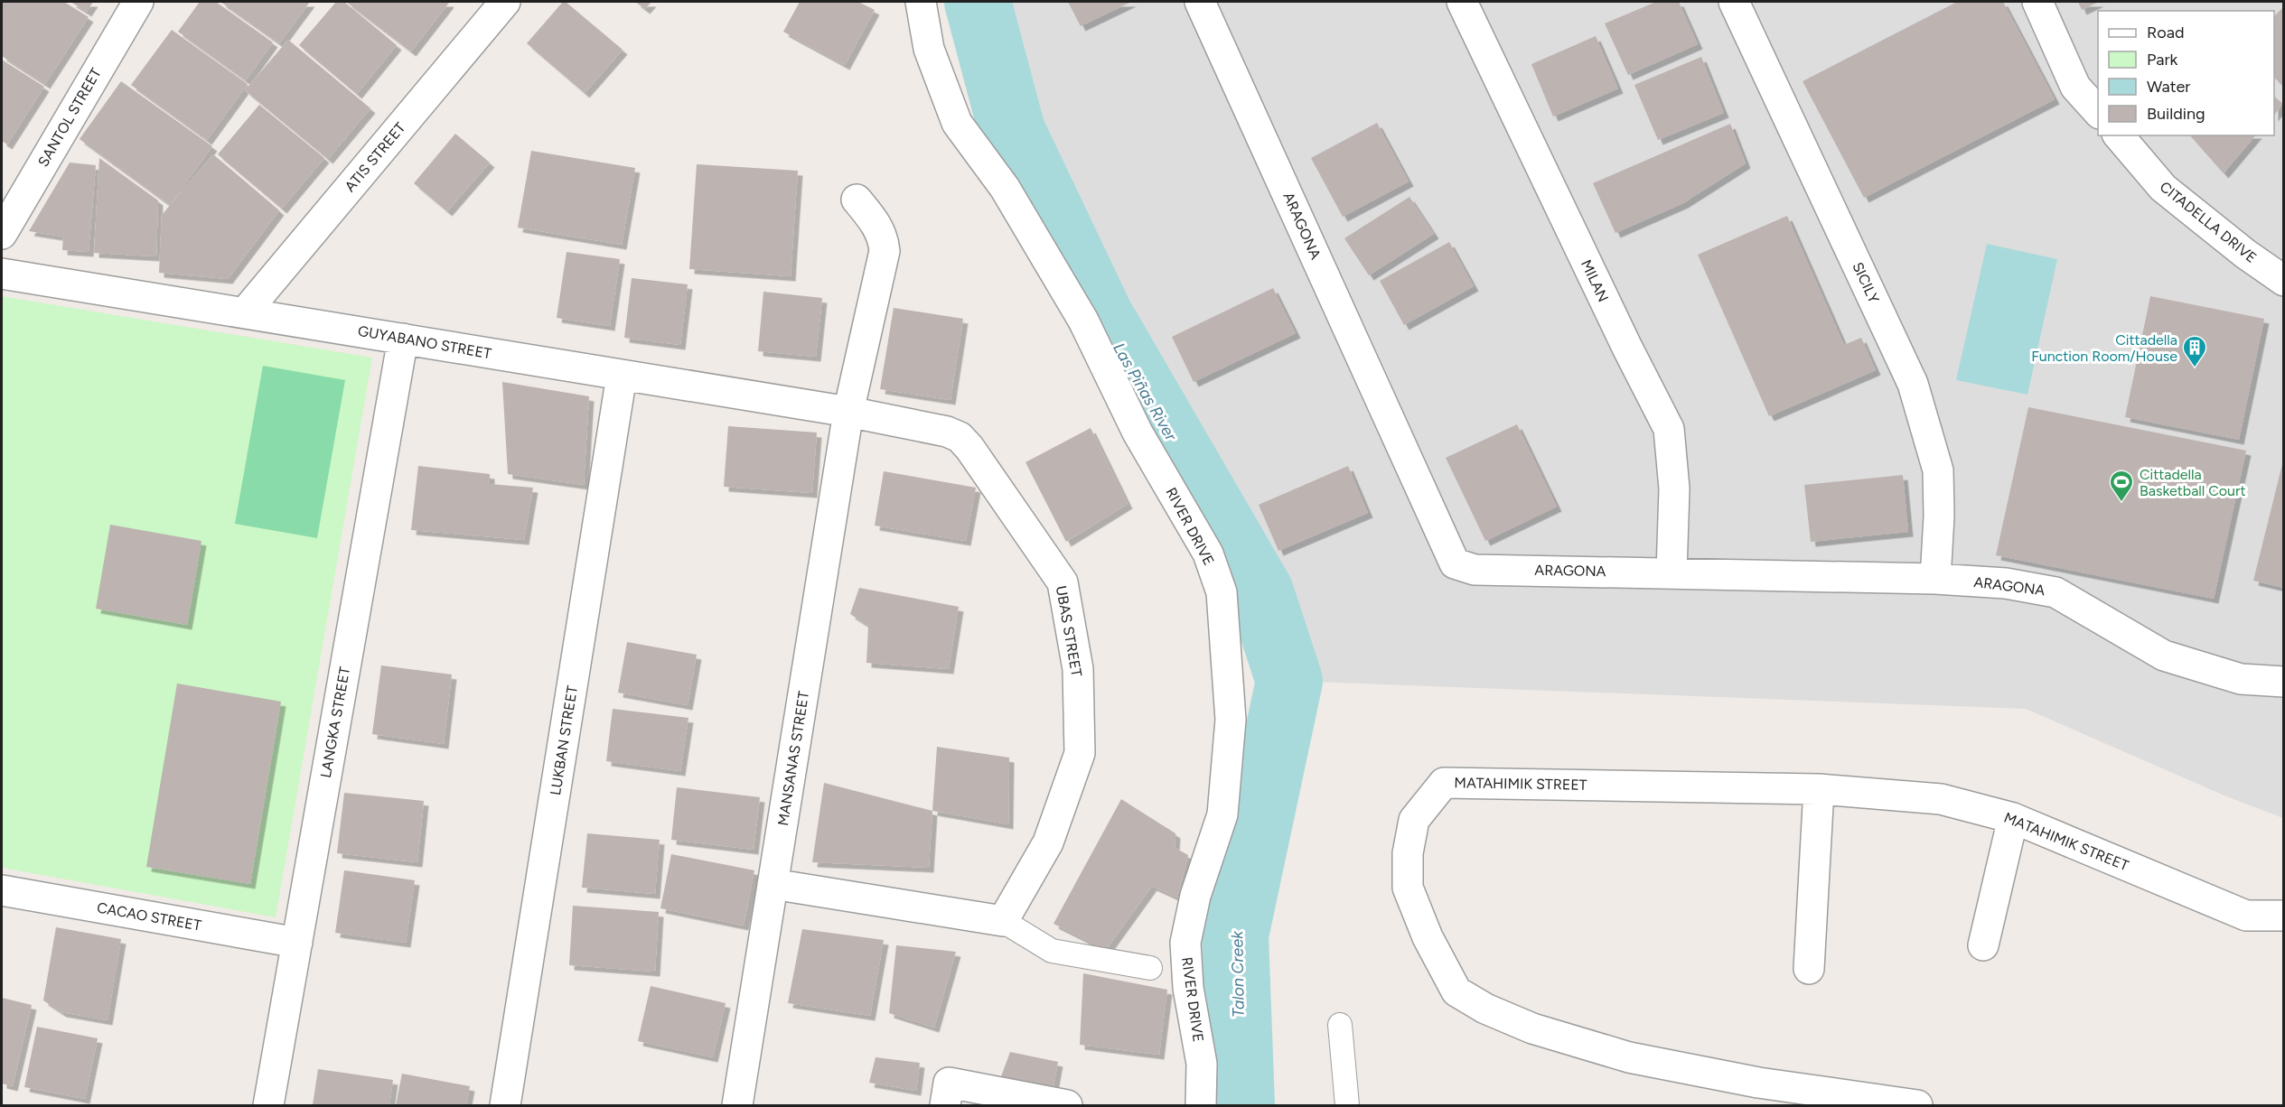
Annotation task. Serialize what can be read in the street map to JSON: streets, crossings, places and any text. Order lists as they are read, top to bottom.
{
  "streets": {
    "street": [
      "SANTOL STREET",
      "ATIS STREET",
      "CITADELLA DRIVE",
      "ARAGONA",
      "MILAN",
      "SICILY",
      "GUYABANO STREET",
      "RIVER DRIVE",
      "UBAS STREET",
      "LANGKA STREET",
      "LUKBAN STREET",
      "MANSANAS STREET",
      "MATAHIMIK STREET",
      "CACAO STREET"
    ]
  },
  "crossings": [
    ["ATIS STREET", "GUYABANO STREET"],
    ["ARAGONA", "MILAN"],
    ["ARAGONA", "SICILY"],
    ["GUYABANO STREET", "UBAS STREET"],
    ["GUYABANO STREET", "LANGKA STREET"],
    ["GUYABANO STREET", "LUKBAN STREET"],
    ["GUYABANO STREET", "MANSANAS STREET"],
    ["UBAS STREET", "MANSANAS STREET"],
    ["LANGKA STREET", "CACAO STREET"]
  ],
  "water": ["Las Piñas River", "Talon Creek"],
  "places": {
    "building": ["Cittadella Function Room/House"],
    "sports": ["Cittadella Basketball Court"]
  },
  "legend": [
    "Road",
    "Park",
    "Water",
    "Building"
  ]
}
